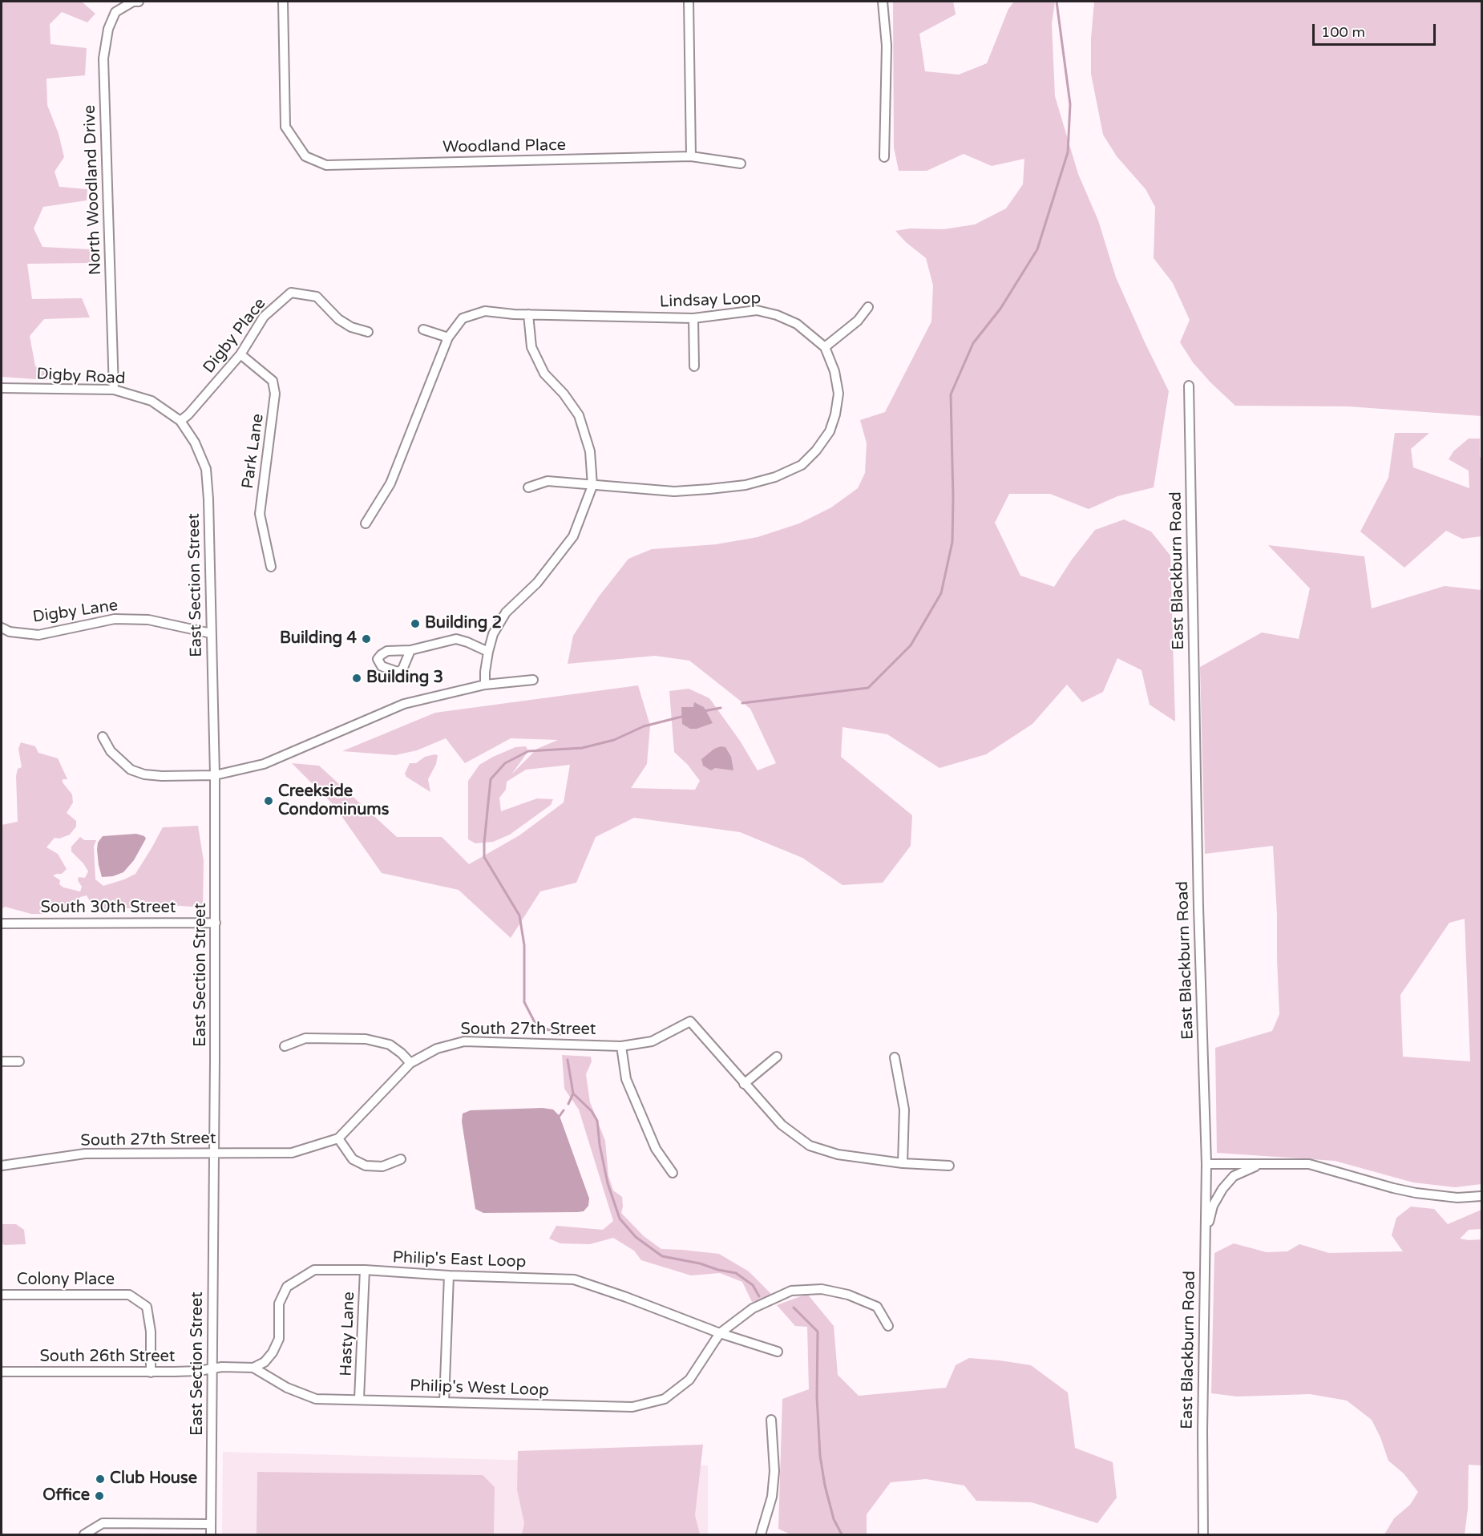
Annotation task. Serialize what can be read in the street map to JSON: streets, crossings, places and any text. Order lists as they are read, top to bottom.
{
  "streets": {
    "street": [
      "Woodland Place",
      "North Woodland Drive",
      "Lindsay Loop",
      "Digby Place",
      "Digby Road",
      "Park Lane",
      "East Blackburn Road",
      "East Section Street",
      "Digby Lane",
      "South 30th Street",
      "South 27th Street",
      "Philip's East Loop",
      "Colony Place",
      "Hasty Lane",
      "South 26th Street",
      "Philip's West Loop"
    ]
  },
  "crossings": [
    ["North Woodland Drive", "Digby Road"],
    ["Digby Place", "Digby Road"],
    ["Digby Place", "Park Lane"],
    ["Digby Place", "East Section Street"],
    ["Digby Road", "East Section Street"],
    ["East Section Street", "Digby Lane"],
    ["East Section Street", "South 30th Street"],
    ["East Section Street", "South 27th Street"],
    ["East Section Street", "South 26th Street"],
    ["East Section Street", "Philip's West Loop"],
    ["Philip's East Loop", "Hasty Lane"],
    ["Philip's East Loop", "Philip's West Loop"],
    ["Colony Place", "South 26th Street"],
    ["Hasty Lane", "Philip's West Loop"],
    ["South 26th Street", "Philip's West Loop"]
  ],
  "places": [
    "Building 2",
    "Building 4",
    "Building 3",
    "Creekside Condominums",
    "Club House",
    "Office"
  ],
  "scale_bar": "100 m"
}
